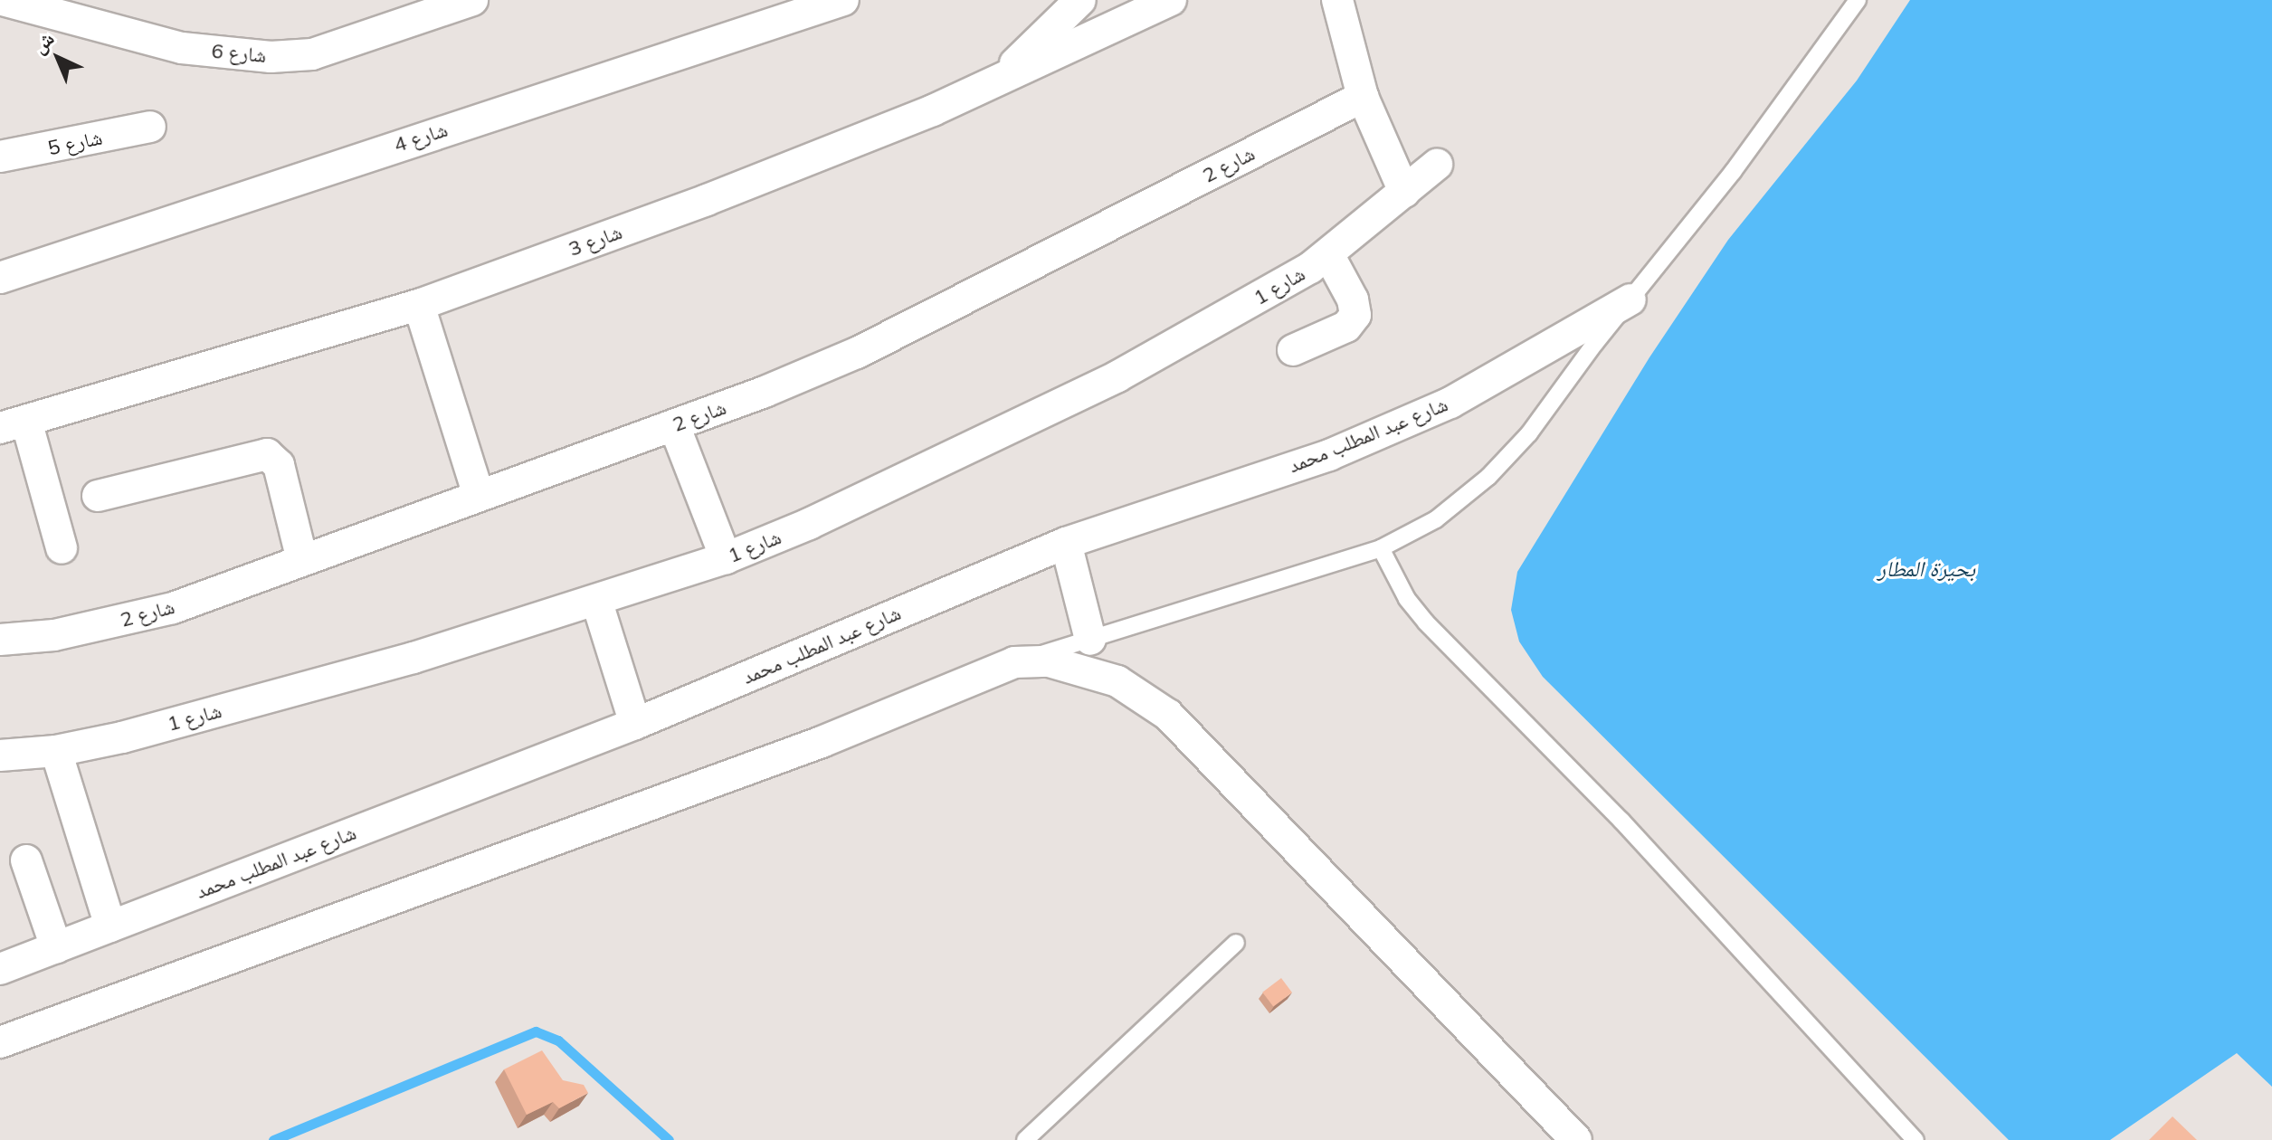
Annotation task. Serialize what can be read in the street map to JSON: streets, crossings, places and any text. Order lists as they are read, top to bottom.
{
  "streets": {
    "street": [
      "شارع 6",
      "شارع 4",
      "شارع 5",
      "شارع 2",
      "شارع 3",
      "شارع 1",
      "شارع عبد المطلب محمد"
    ]
  },
  "water": ["بحيرة المطار"],
  "north": "top left"
}
